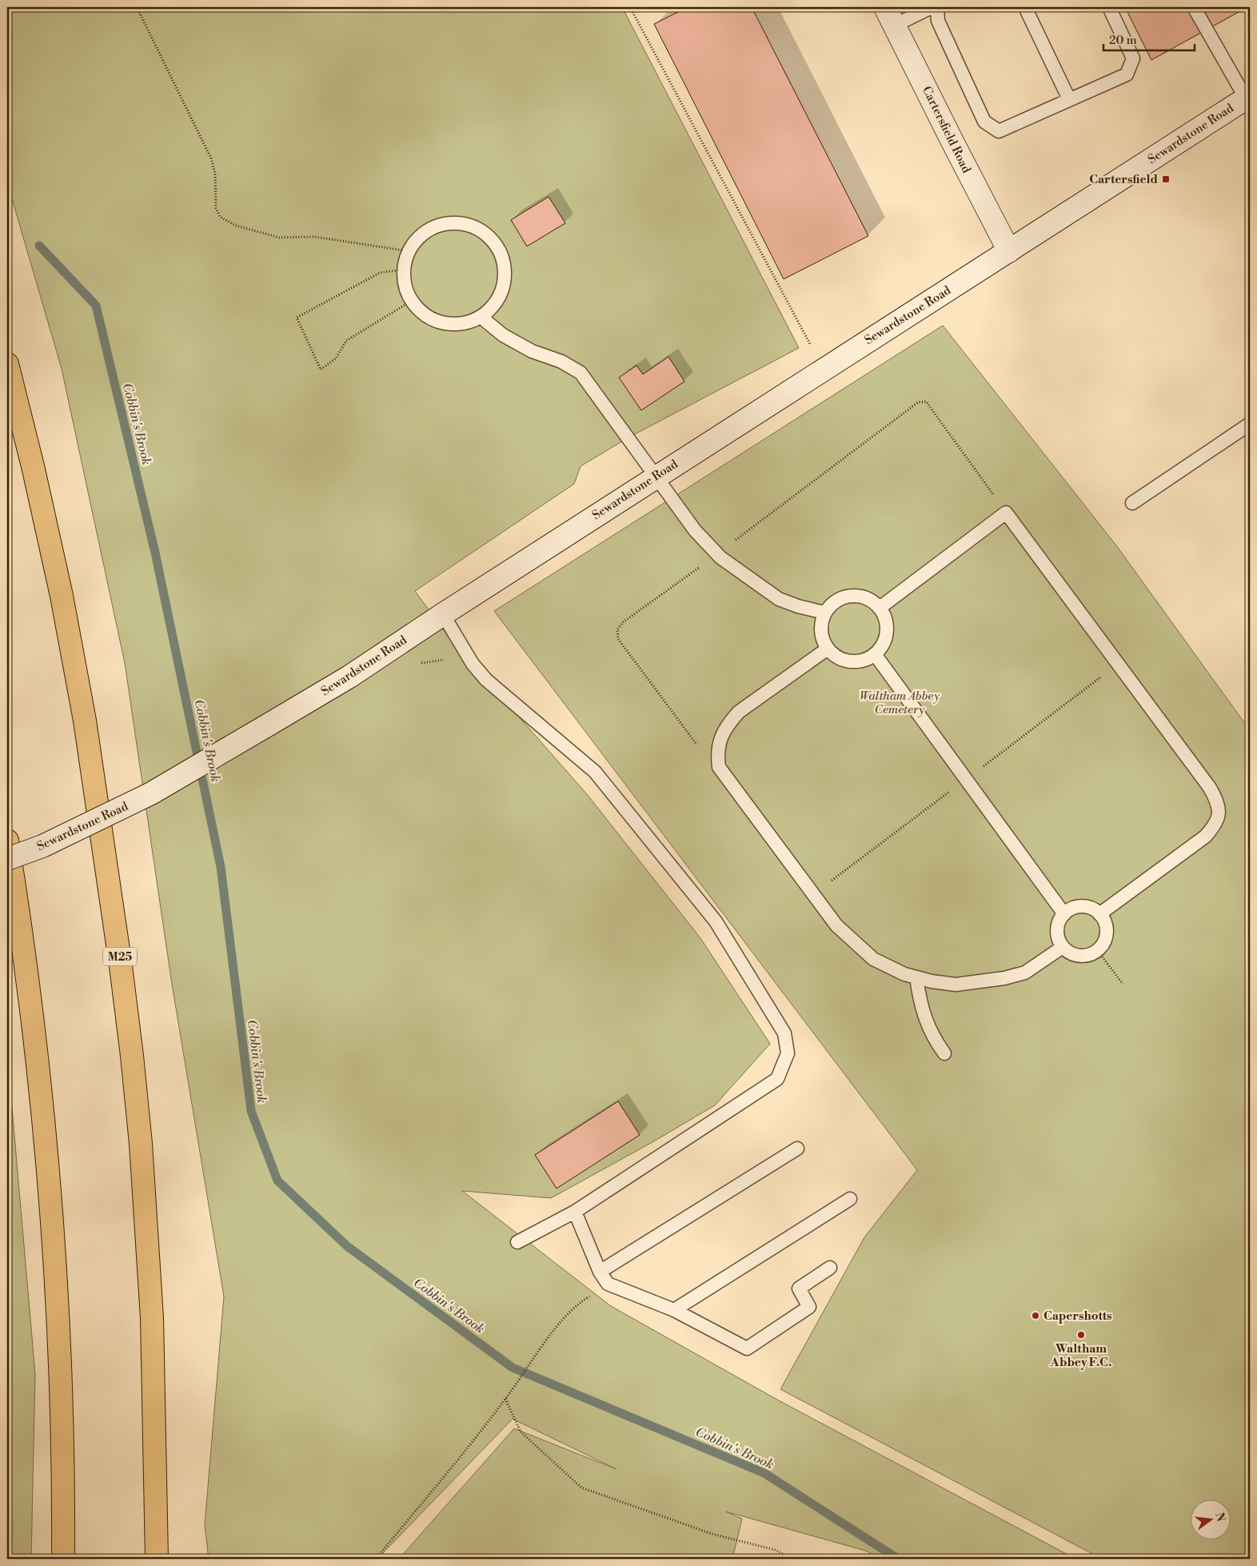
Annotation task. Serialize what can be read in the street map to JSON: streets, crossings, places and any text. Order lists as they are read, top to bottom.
{
  "streets": {
    "highway": ["M25"],
    "street": ["Cartersfield Road", "Sewardstone Road"]
  },
  "crossings": [
    ["Cartersfield Road", "Sewardstone Road"]
  ],
  "water": ["Cobbin's Brook"],
  "parks": ["Waltham Abbey Cemetery"],
  "places": {
    "transit": ["Cartersfield"],
    "other": ["Capershotts", "Waltham Abbey F.C."]
  },
  "scale_bar": "20 m",
  "north": "right"
}
